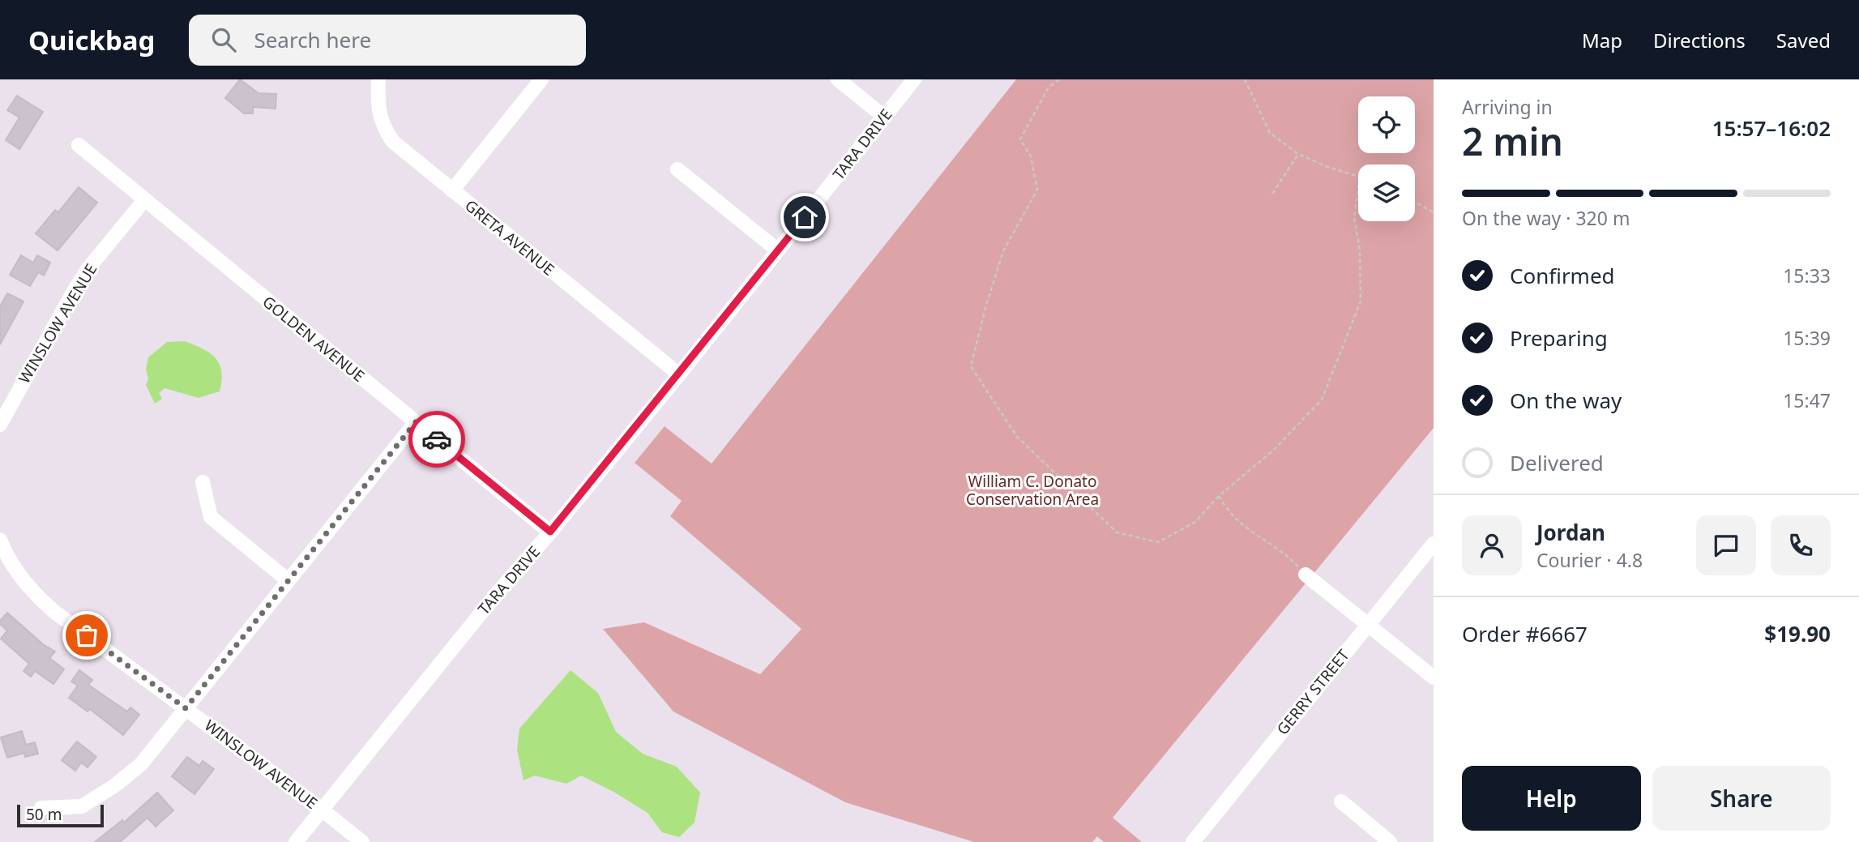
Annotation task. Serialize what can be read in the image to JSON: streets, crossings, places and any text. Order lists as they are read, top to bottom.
{
  "streets": {
    "street": [
      "TARA DRIVE",
      "GRETA AVENUE",
      "WINSLOW AVENUE",
      "GOLDEN AVENUE",
      "GERRY STREET"
    ]
  },
  "crossings": [
    ["TARA DRIVE", "GRETA AVENUE"],
    ["TARA DRIVE", "WINSLOW AVENUE"],
    ["TARA DRIVE", "GOLDEN AVENUE"],
    ["WINSLOW AVENUE", "GOLDEN AVENUE"]
  ],
  "parks": ["William C. Donato Conservation Area"],
  "scale_bar": "50 m",
  "page": {
    "header": "Quickbag",
    "search": "Search here",
    "nav": ["Map", "Directions", "Saved"],
    "heading": ["2 min", "Arriving in", "15:57–16:02"],
    "panel": [
      "Jordan",
      "Courier · 4.8",
      "Order #6667",
      "$19.90"
    ],
    "bar": "On the way · 320 m",
    "list": [
      ["Confirmed", "15:33"],
      ["Preparing", "15:39"],
      ["On the way", "15:47"],
      "Delivered"
    ],
    "buttons": ["Help", "Share"],
    "scale": "50 m"
  }
}
